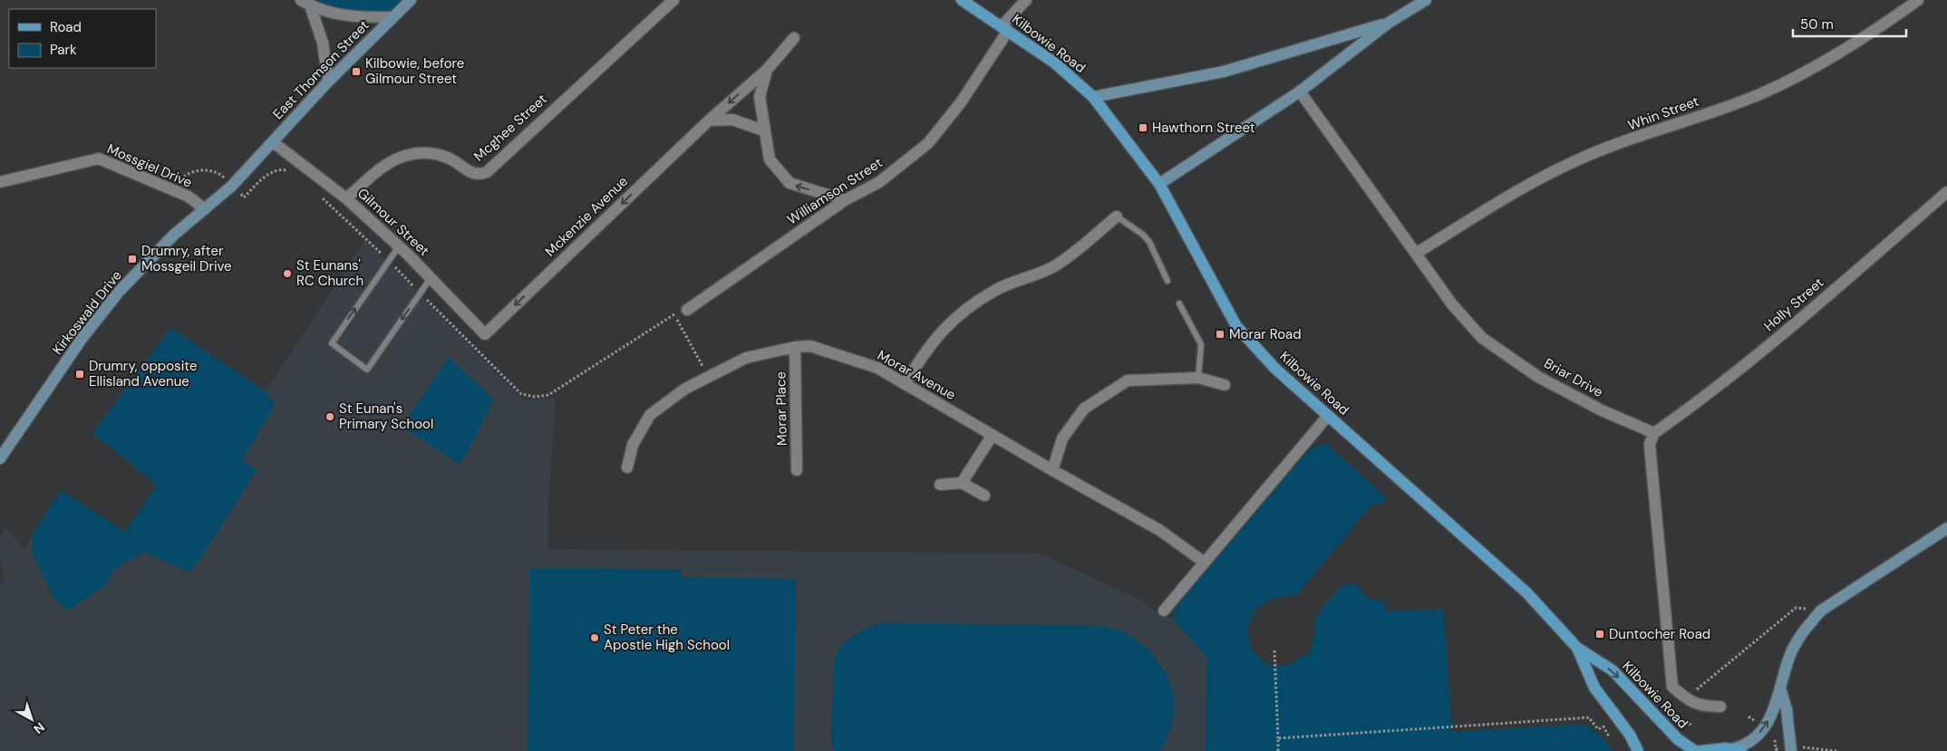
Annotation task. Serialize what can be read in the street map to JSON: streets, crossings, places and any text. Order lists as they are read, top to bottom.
{
  "streets": {
    "main road": ["Kilbowie Road"],
    "street": [
      "East Thomson Street",
      "Whin Street",
      "Mcghee Street",
      "Mossgiel Drive",
      "Williamson Street",
      "Mckenzie Avenue",
      "Gilmour Street",
      "Holly Street",
      "Kirkoswald Drive",
      "Morar Avenue",
      "Briar Drive",
      "Morar Place"
    ]
  },
  "crossings": [
    ["Kilbowie Road", "Williamson Street"],
    ["East Thomson Street", "Gilmour Street"],
    ["East Thomson Street", "Kirkoswald Drive"],
    ["Whin Street", "Briar Drive"],
    ["Mcghee Street", "Gilmour Street"],
    ["Mossgiel Drive", "Kirkoswald Drive"],
    ["Williamson Street", "Mckenzie Avenue"],
    ["Mckenzie Avenue", "Gilmour Street"],
    ["Gilmour Street", "Kirkoswald Drive"],
    ["Holly Street", "Briar Drive"],
    ["Morar Avenue", "Morar Place"]
  ],
  "one_way": ["Mckenzie Avenue"],
  "places": {
    "transit": [
      "Kilbowie, before Gilmour Street",
      "Hawthorn Street",
      "Drumry, after Mossgeil Drive",
      "Morar Road",
      "Drumry, opposite Ellisland Avenue",
      "Duntocher Road"
    ],
    "other": ["St Eunans' RC Church", "St Eunan's Primary School", "St Peter the Apostle High School"]
  },
  "legend": ["Road", "Park"],
  "scale_bar": "50 m",
  "north": "bottom right"
}
